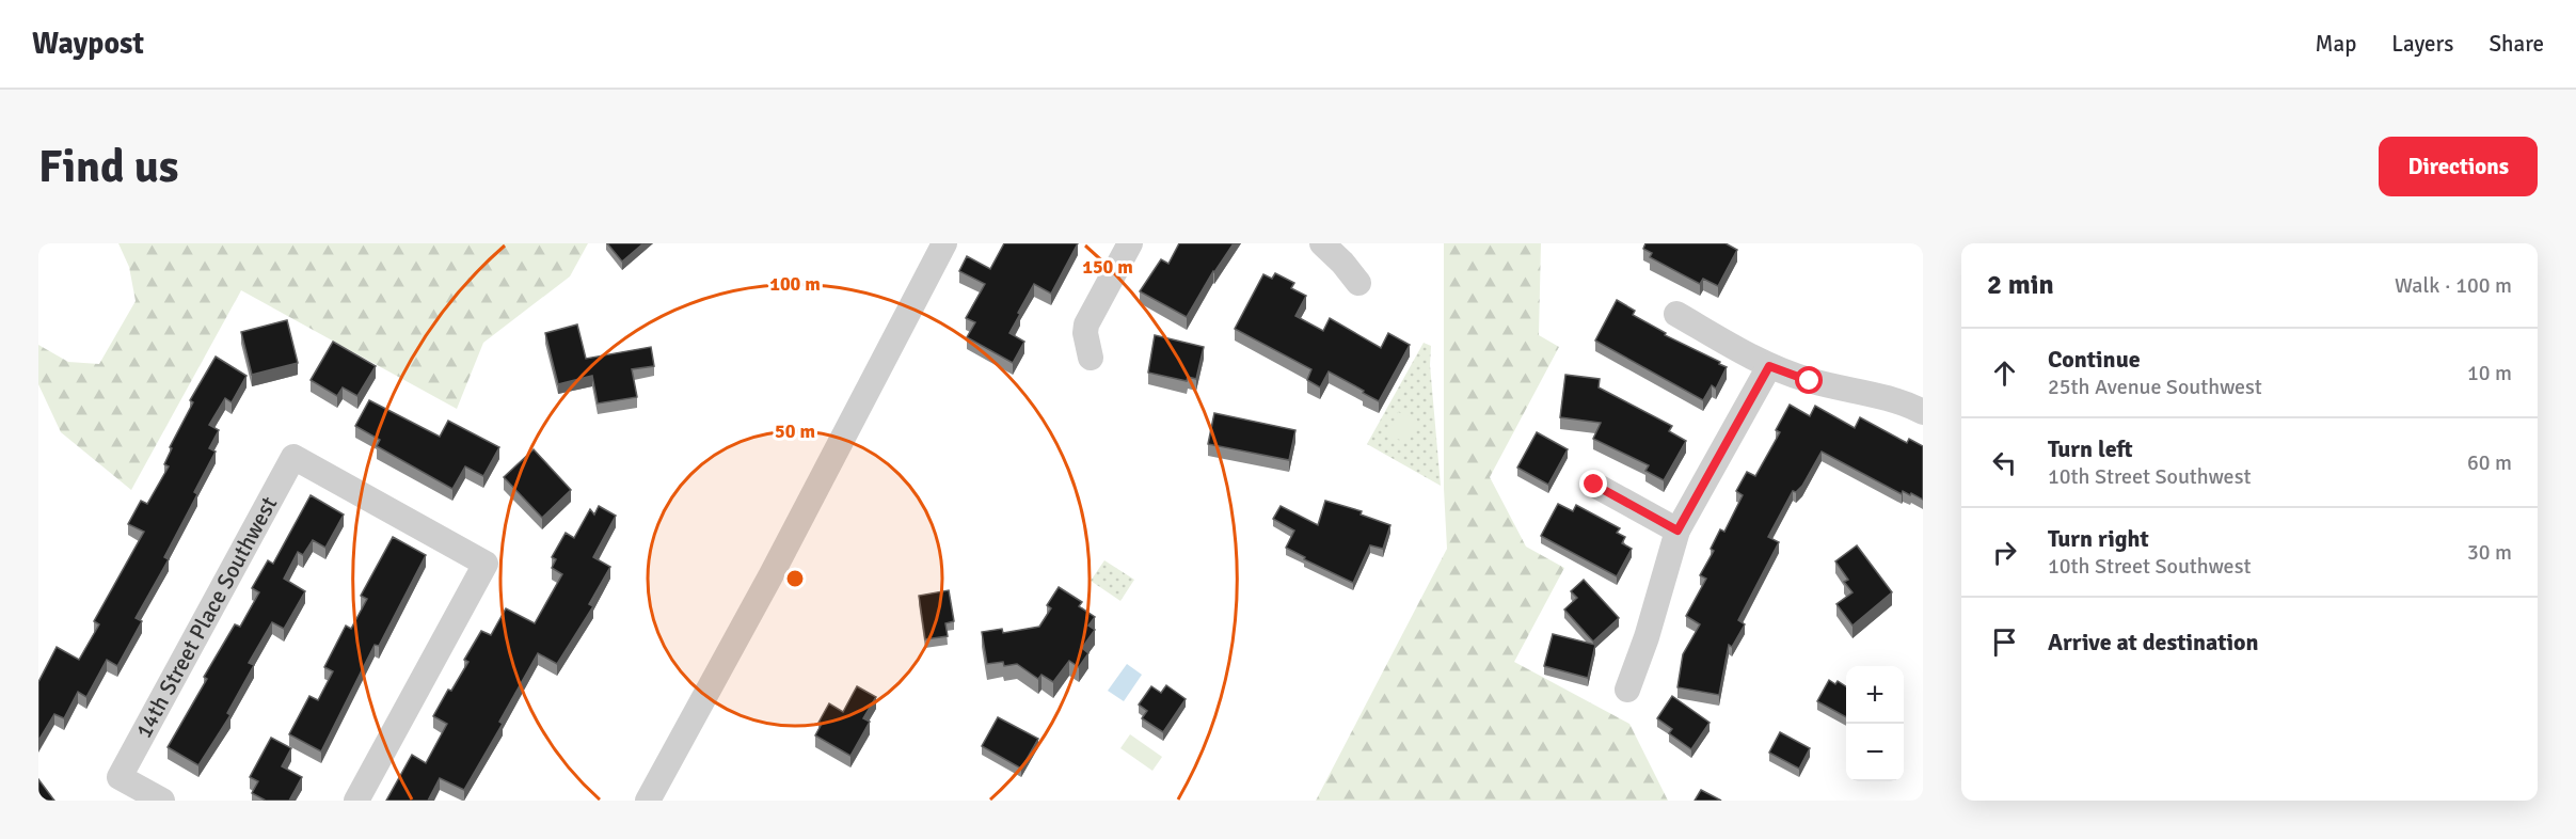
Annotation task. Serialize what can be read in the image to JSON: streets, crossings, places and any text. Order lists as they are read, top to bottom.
{
  "streets": {
    "street": ["14th Street Place Southwest"]
  },
  "page": {
    "header": "Waypost",
    "nav": ["Map", "Layers", "Share"],
    "buttons": "Directions",
    "title": "Find us",
    "heading": ["2 min", "Walk · 100 m"],
    "list": [
      ["Continue", "25th Avenue Southwest", "10 m"],
      ["Turn left", "10th Street Southwest", "60 m"],
      ["Turn right", "10th Street Southwest", "30 m"],
      "Arrive at destination"
    ],
    "map_buttons": ["+", "−"]
  },
  "rings": ["150 m", "100 m", "50 m"]
}
